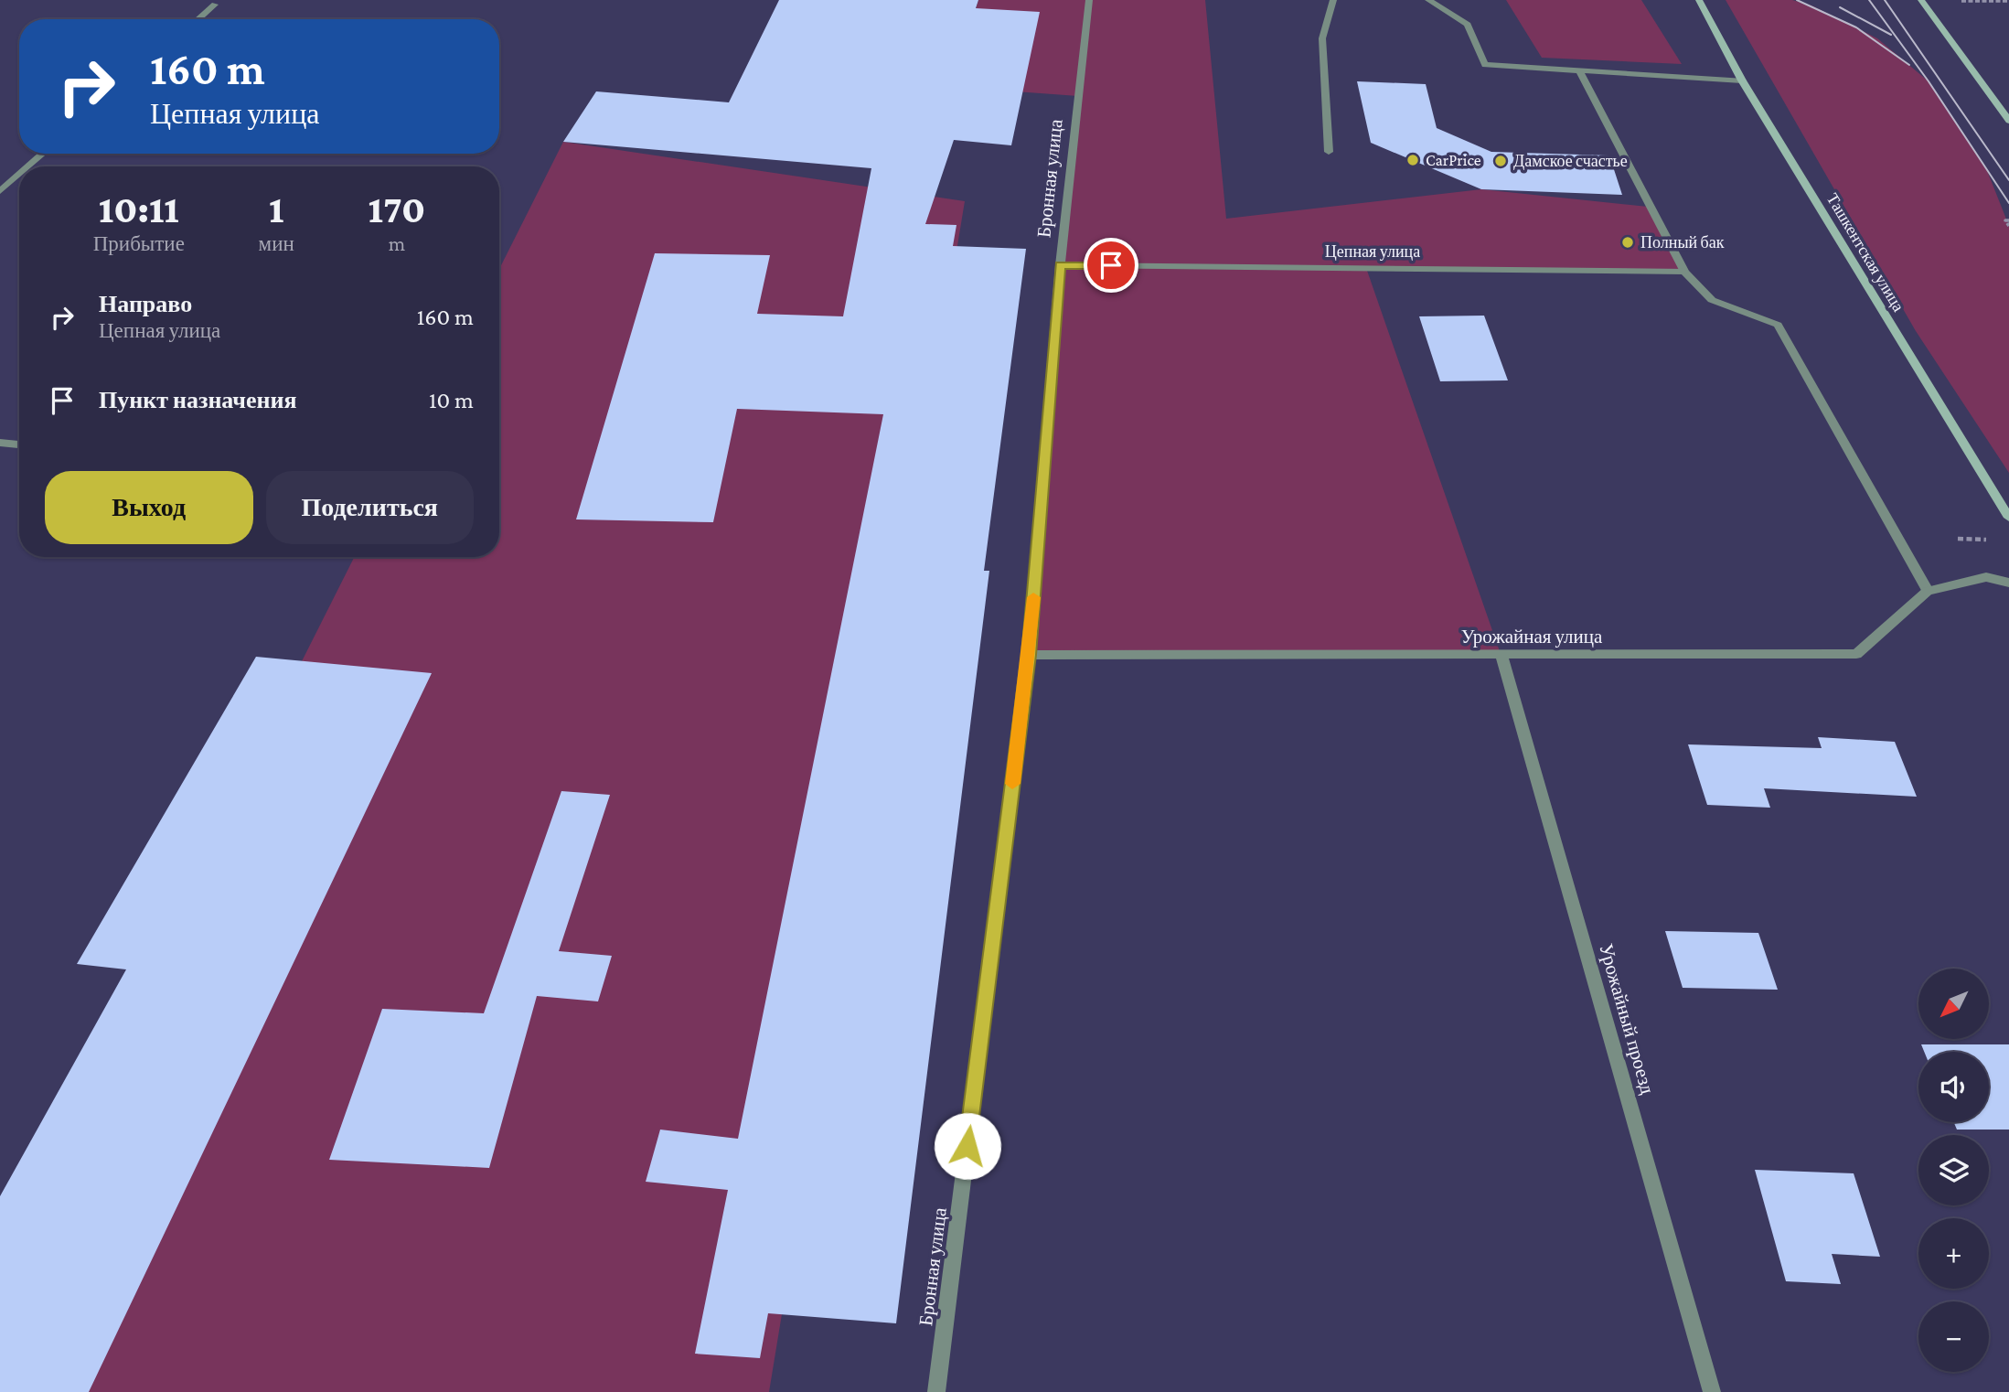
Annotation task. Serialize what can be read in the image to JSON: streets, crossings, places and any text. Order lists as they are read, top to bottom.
{
  "streets": {
    "main road": ["Ташкентская улица"],
    "street": [
      "Бронная улица",
      "Цепная улица",
      "Урожайная улица",
      "Урожайный проезд"
    ]
  },
  "crossings": [
    ["Бронная улица", "Цепная улица"],
    ["Бронная улица", "Урожайная улица"],
    ["Урожайная улица", "Урожайный проезд"]
  ],
  "places": ["CarPrice", "Дамское счастье", "Полный бак"],
  "north": "bottom left",
  "page": {
    "turn": ["160 m", "Цепная улица"],
    "eta": [
      "10:11",
      "Прибытие",
      "1",
      "мин",
      "170",
      "m"
    ],
    "list": [
      {
        "name": "Направо",
        "note": "Цепная улица",
        "value": "160 m"
      },
      {
        "name": "Пункт назначения",
        "value": "10 m"
      }
    ],
    "buttons": ["Выход", "Поделиться"],
    "map_buttons": ["+", "−"]
  }
}
